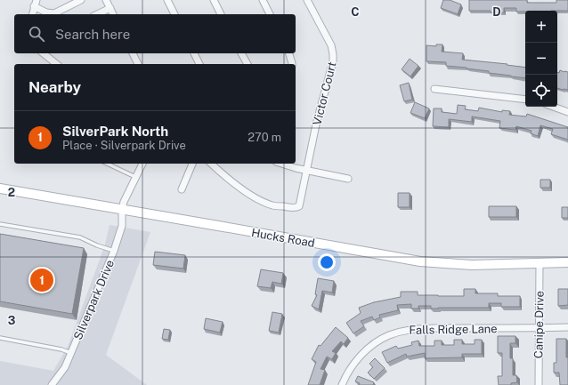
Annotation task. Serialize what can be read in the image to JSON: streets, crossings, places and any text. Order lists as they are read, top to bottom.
{
  "streets": {
    "main road": ["Hucks Road"],
    "street": [
      "Victor Court",
      "Silverpark Drive",
      "Canipe Drive",
      "Falls Ridge Lane"
    ]
  },
  "crossings": [
    ["Hucks Road", "Silverpark Drive"],
    ["Hucks Road", "Canipe Drive"],
    ["Canipe Drive", "Falls Ridge Lane"]
  ],
  "page": {
    "map_buttons": ["+", "−"],
    "search": "Search here",
    "heading": "Nearby",
    "list": [
      {
        "mark": "1",
        "name": "SilverPark North",
        "note": "Place · Silverpark Drive",
        "value": "270 m"
      }
    ],
    "pins": "1"
  },
  "grid": {
    "columns": ["C", "D"],
    "rows": ["2", "3"]
  }
}
